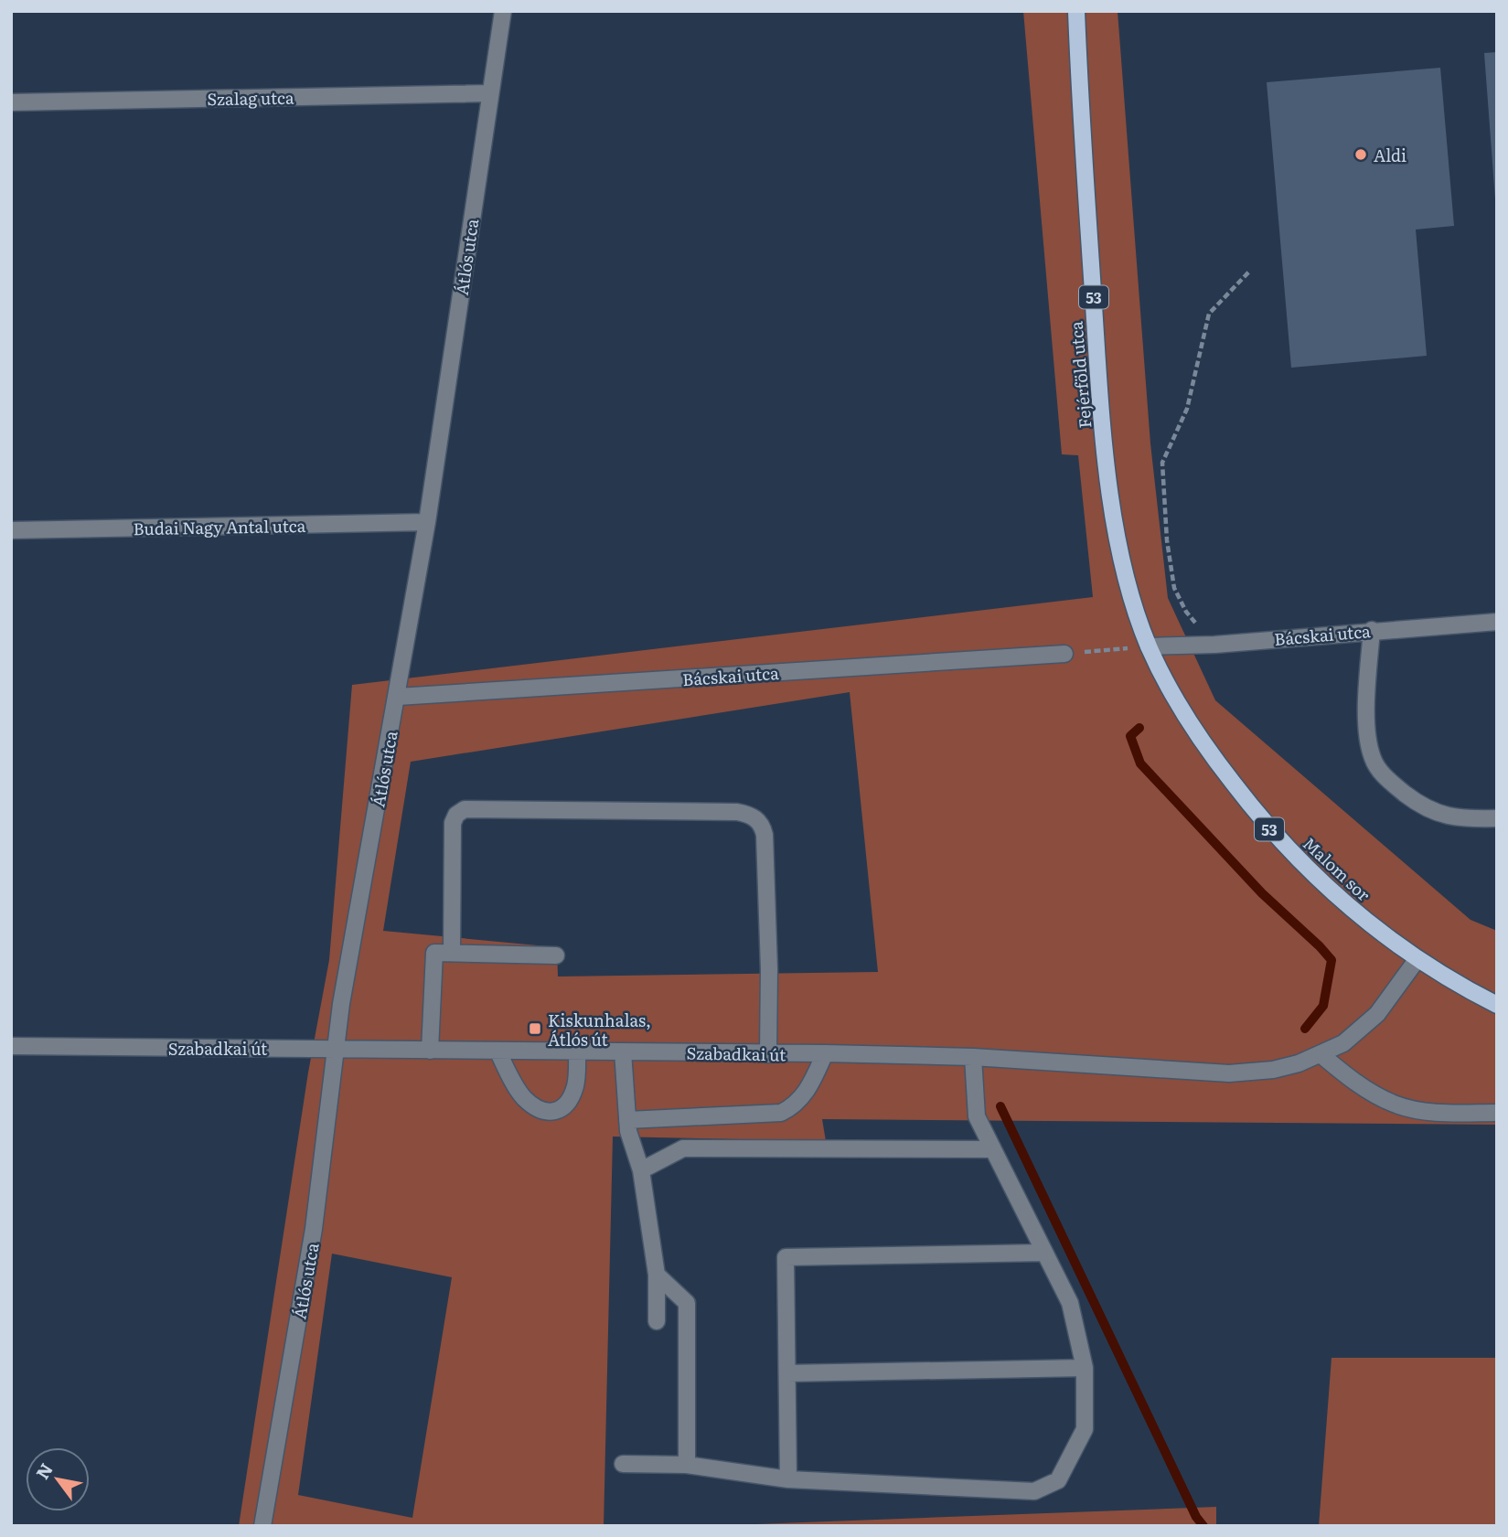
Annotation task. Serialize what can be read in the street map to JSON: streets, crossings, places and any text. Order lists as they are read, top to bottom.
{
  "streets": {
    "main road": ["53", "Fejérföld utca", "Malom sor"],
    "street": [
      "Szalag utca",
      "Átlós utca",
      "Budai Nagy Antal utca",
      "Bácskai utca",
      "Szabadkai út"
    ]
  },
  "crossings": [
    ["Szalag utca", "Átlós utca"],
    ["Átlós utca", "Budai Nagy Antal utca"],
    ["Átlós utca", "Bácskai utca"],
    ["Átlós utca", "Szabadkai út"],
    ["Fejérföld utca", "Malom sor"],
    ["Bácskai utca", "Malom sor"],
    ["Malom sor", "Szabadkai út"]
  ],
  "places": {
    "other": ["Aldi"],
    "transit": ["Kiskunhalas, Átlós út"]
  },
  "north": "top left"
}
